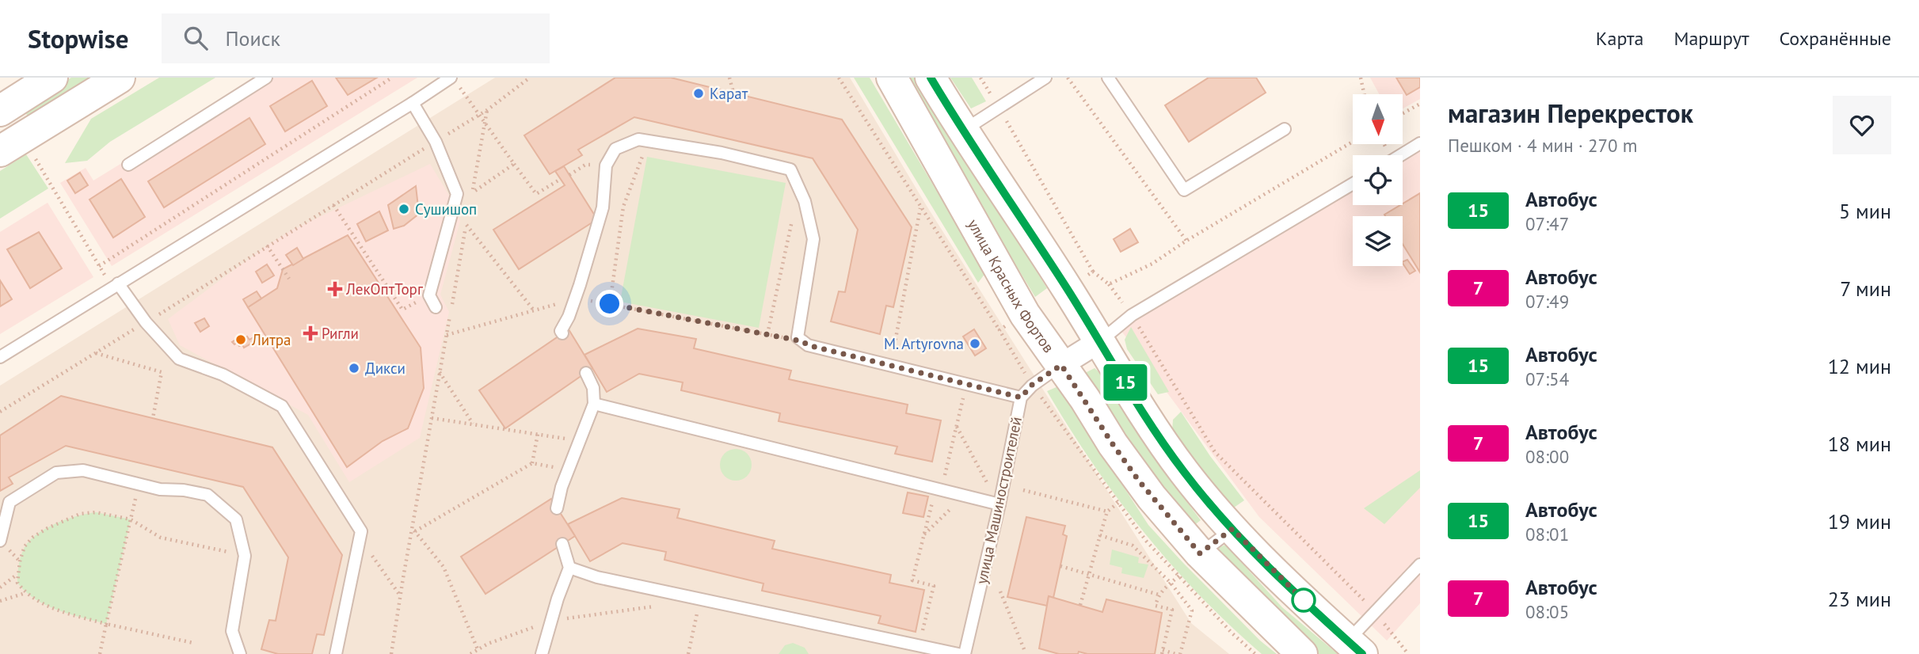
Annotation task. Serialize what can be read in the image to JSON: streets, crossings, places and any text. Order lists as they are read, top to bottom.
{
  "streets": {
    "street": ["улица Красных Фортов"],
    "lane": ["улица Машиностроителей"]
  },
  "crossings": [
    ["улица Красных Фортов", "улица Машиностроителей"]
  ],
  "places": {
    "other": [
      "Карат",
      "Сушишоп",
      "Литра",
      "M. Artyrovna",
      "Дикси"
    ],
    "health": ["ЛекОптТорг", "Ригли"]
  },
  "lines": ["bus line 15"],
  "north": "bottom",
  "page": {
    "header": "Stopwise",
    "search": "Поиск",
    "nav": ["Карта", "Маршрут", "Сохранённые"],
    "on_map": "15",
    "heading": ["магазин Перекресток", "Пешком · 4 мин · 270 m"],
    "list": [
      {
        "mark": "15",
        "name": "Автобус",
        "note": "07:47",
        "value": "5 мин"
      },
      {
        "mark": "7",
        "name": "Автобус",
        "note": "07:49",
        "value": "7 мин"
      },
      {
        "mark": "15",
        "name": "Автобус",
        "note": "07:54",
        "value": "12 мин"
      },
      {
        "mark": "7",
        "name": "Автобус",
        "note": "08:00",
        "value": "18 мин"
      },
      {
        "mark": "15",
        "name": "Автобус",
        "note": "08:01",
        "value": "19 мин"
      },
      {
        "mark": "7",
        "name": "Автобус",
        "note": "08:05",
        "value": "23 мин"
      }
    ]
  }
}
